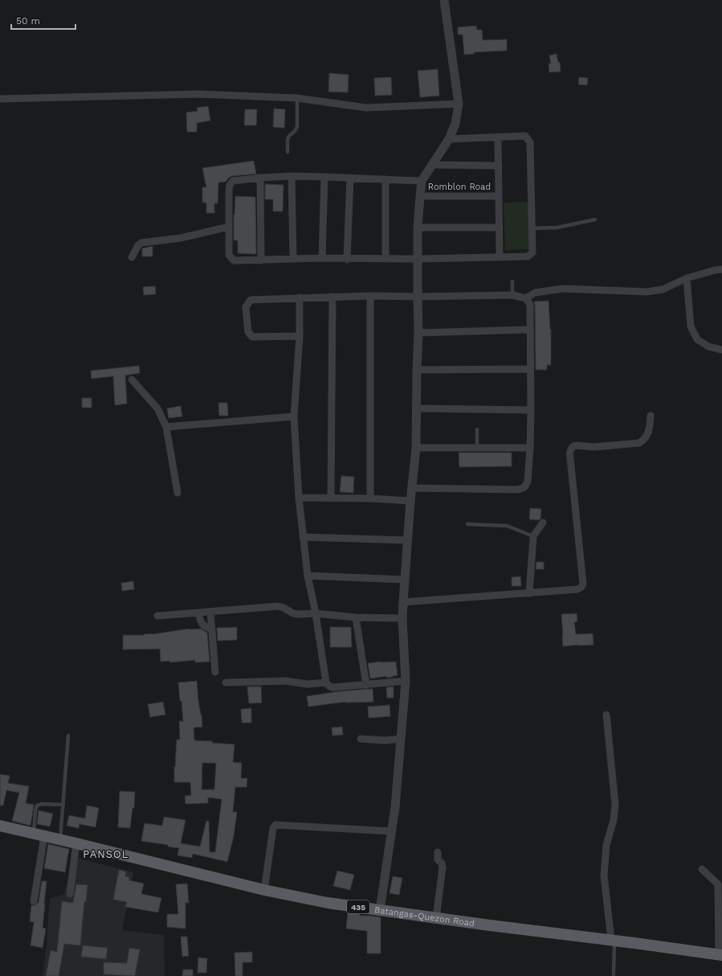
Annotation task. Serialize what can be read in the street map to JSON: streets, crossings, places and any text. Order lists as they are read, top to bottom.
{
  "streets": {
    "main road": ["435", "Batangas-Quezon Road"],
    "street": ["Romblon Road"]
  },
  "districts": ["PANSOL"],
  "scale_bar": "50 m"
}
